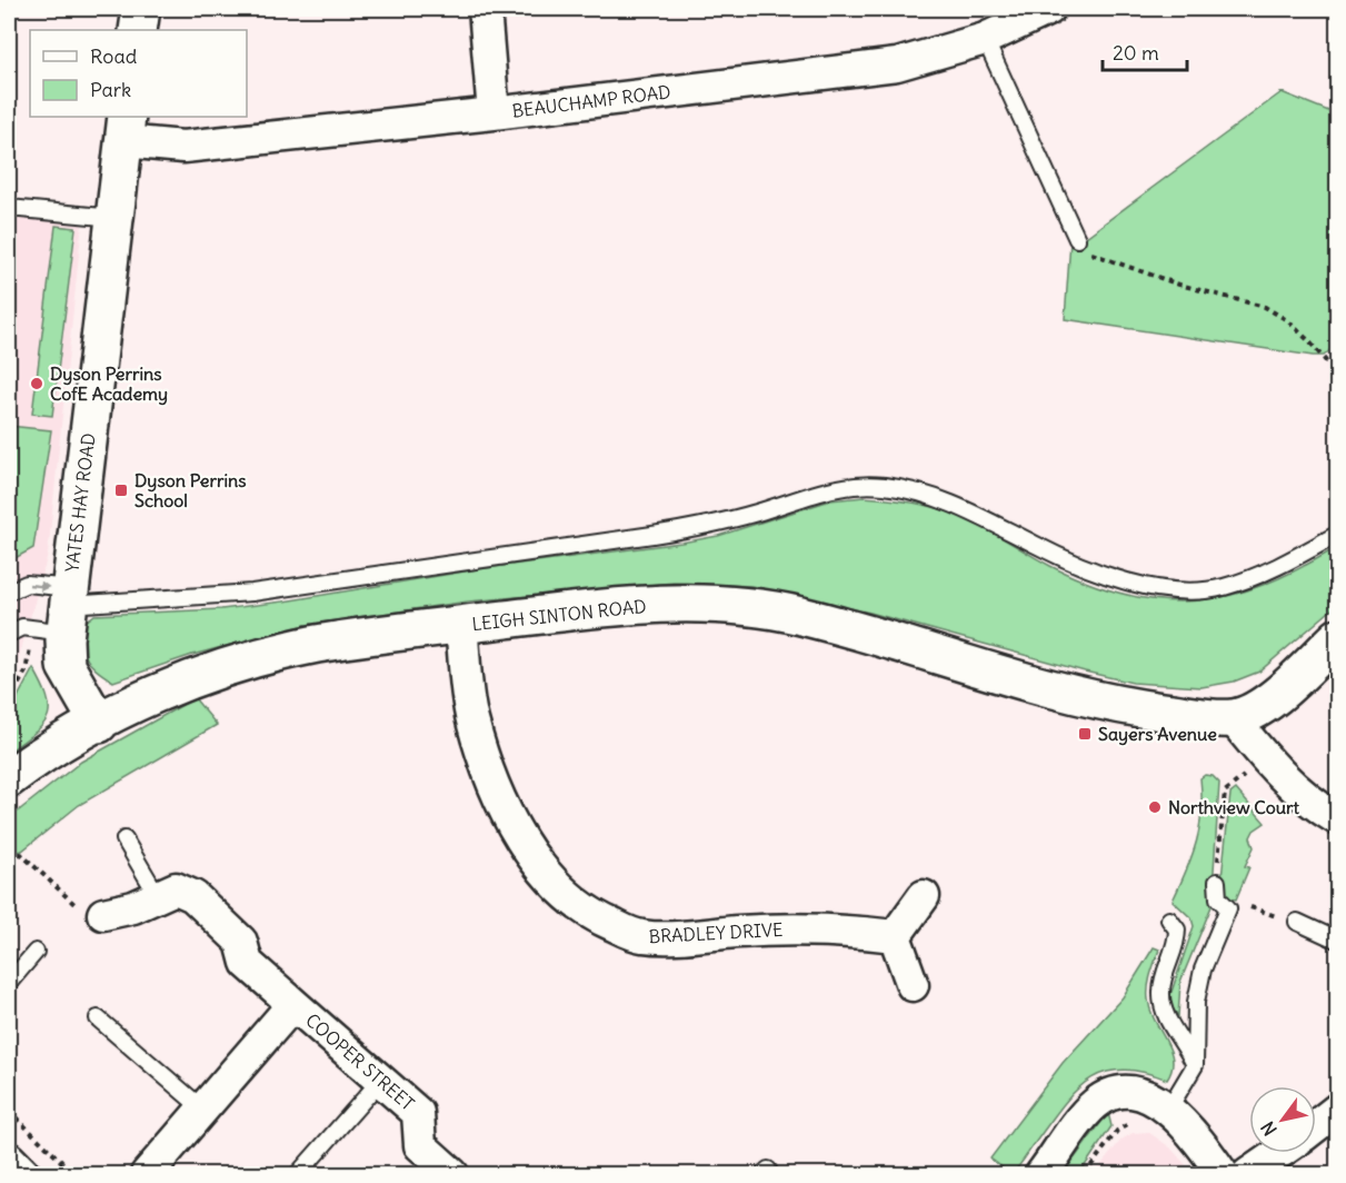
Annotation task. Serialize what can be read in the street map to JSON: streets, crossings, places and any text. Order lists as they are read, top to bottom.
{
  "streets": {
    "main road": ["YATES HAY ROAD", "LEIGH SINTON ROAD"],
    "street": ["BEAUCHAMP ROAD", "BRADLEY DRIVE", "COOPER STREET"]
  },
  "crossings": [
    ["BEAUCHAMP ROAD", "YATES HAY ROAD"],
    ["YATES HAY ROAD", "LEIGH SINTON ROAD"],
    ["LEIGH SINTON ROAD", "BRADLEY DRIVE"]
  ],
  "places": {
    "other": ["Dyson Perrins CofE Academy", "Northview Court"],
    "transit": ["Dyson Perrins School", "Sayers Avenue"]
  },
  "legend": ["Road", "Park"],
  "scale_bar": "20 m",
  "north": "bottom left"
}
